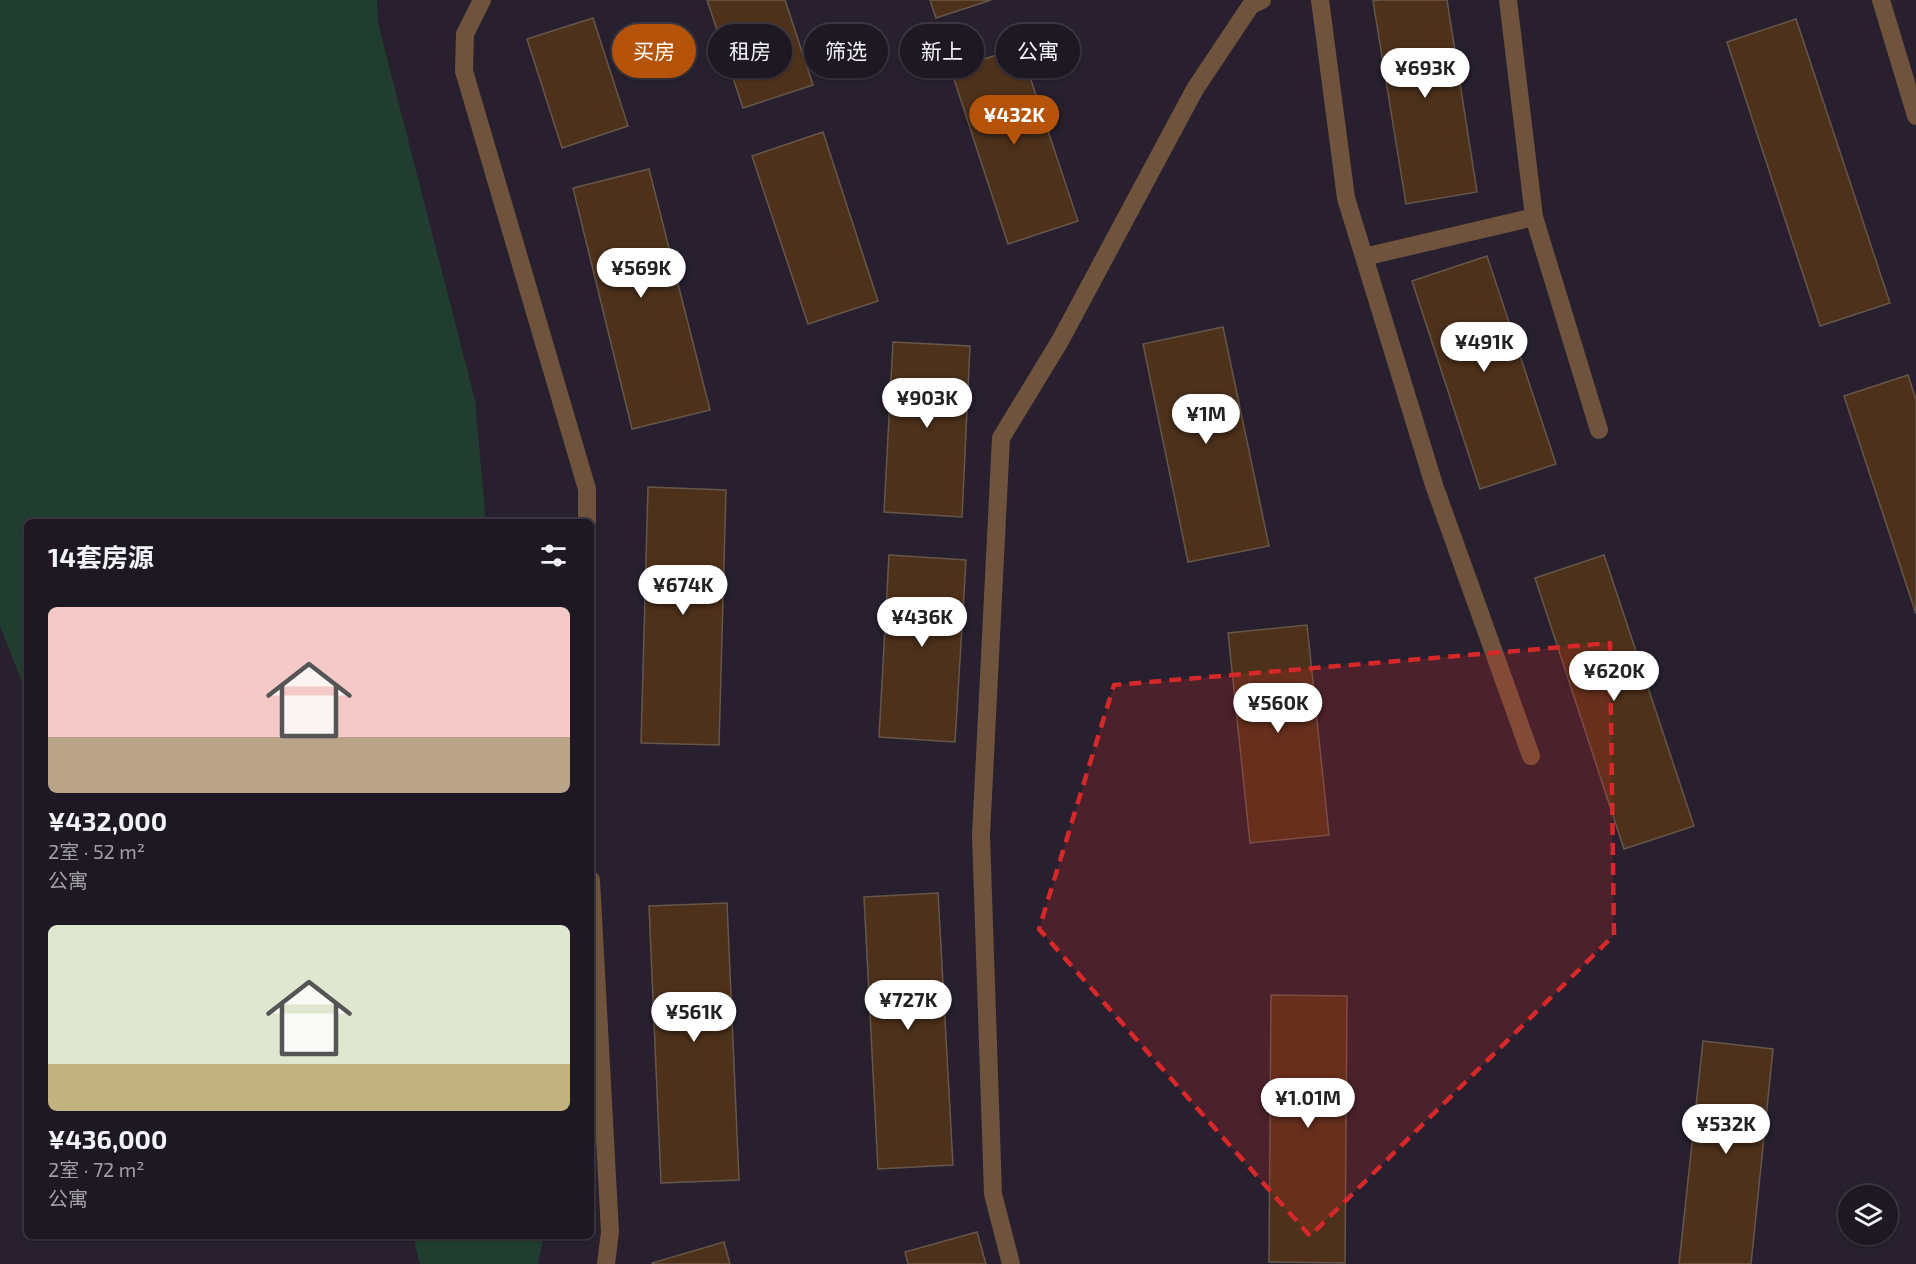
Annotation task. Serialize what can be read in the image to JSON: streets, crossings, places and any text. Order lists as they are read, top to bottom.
{
  "page": {
    "chip": [
      "买房",
      "租房",
      "筛选",
      "新上",
      "公寓"
    ],
    "price": [
      "¥693K",
      "¥432K",
      "¥569K",
      "¥491K",
      "¥903K",
      "¥1M",
      "¥674K",
      "¥436K",
      "¥620K",
      "¥560K",
      "¥727K",
      "¥561K",
      "¥1.01M",
      "¥532K"
    ],
    "heading": "14套房源",
    "list": [
      {
        "name": "¥432,000",
        "note": "2室 · 52 m² · 公寓"
      },
      {
        "name": "¥436,000",
        "note": "2室 · 72 m² · 公寓"
      }
    ]
  }
}
